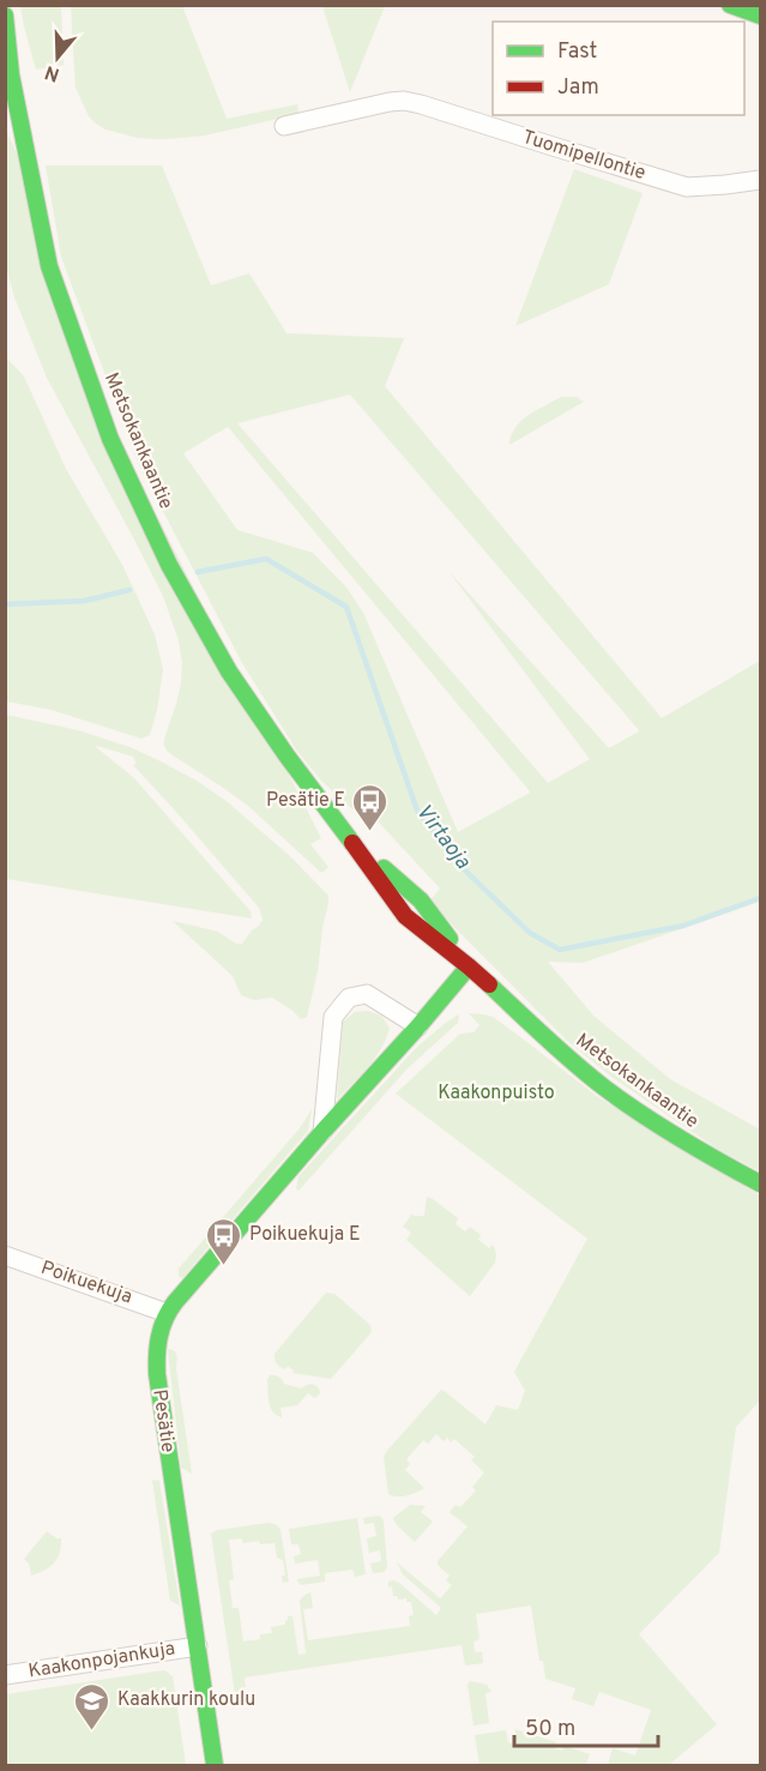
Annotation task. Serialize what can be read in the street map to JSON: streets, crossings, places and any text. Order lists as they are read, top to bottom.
{
  "streets": {
    "street": [
      "Tuomipellontie",
      "Metsokankaantie",
      "Poikuekuja",
      "Pesätie",
      "Kaakonpojankuja"
    ]
  },
  "crossings": [
    ["Metsokankaantie", "Pesätie"],
    ["Poikuekuja", "Pesätie"],
    ["Pesätie", "Kaakonpojankuja"]
  ],
  "water": ["Virtaoja"],
  "parks": ["Kaakonpuisto"],
  "places": {
    "bus stop": ["Pesätie E", "Poikuekuja E"],
    "school or university": ["Kaakkurin koulu"]
  },
  "legend": ["Fast", "Jam"],
  "scale_bar": "50 m",
  "north": "bottom"
}
